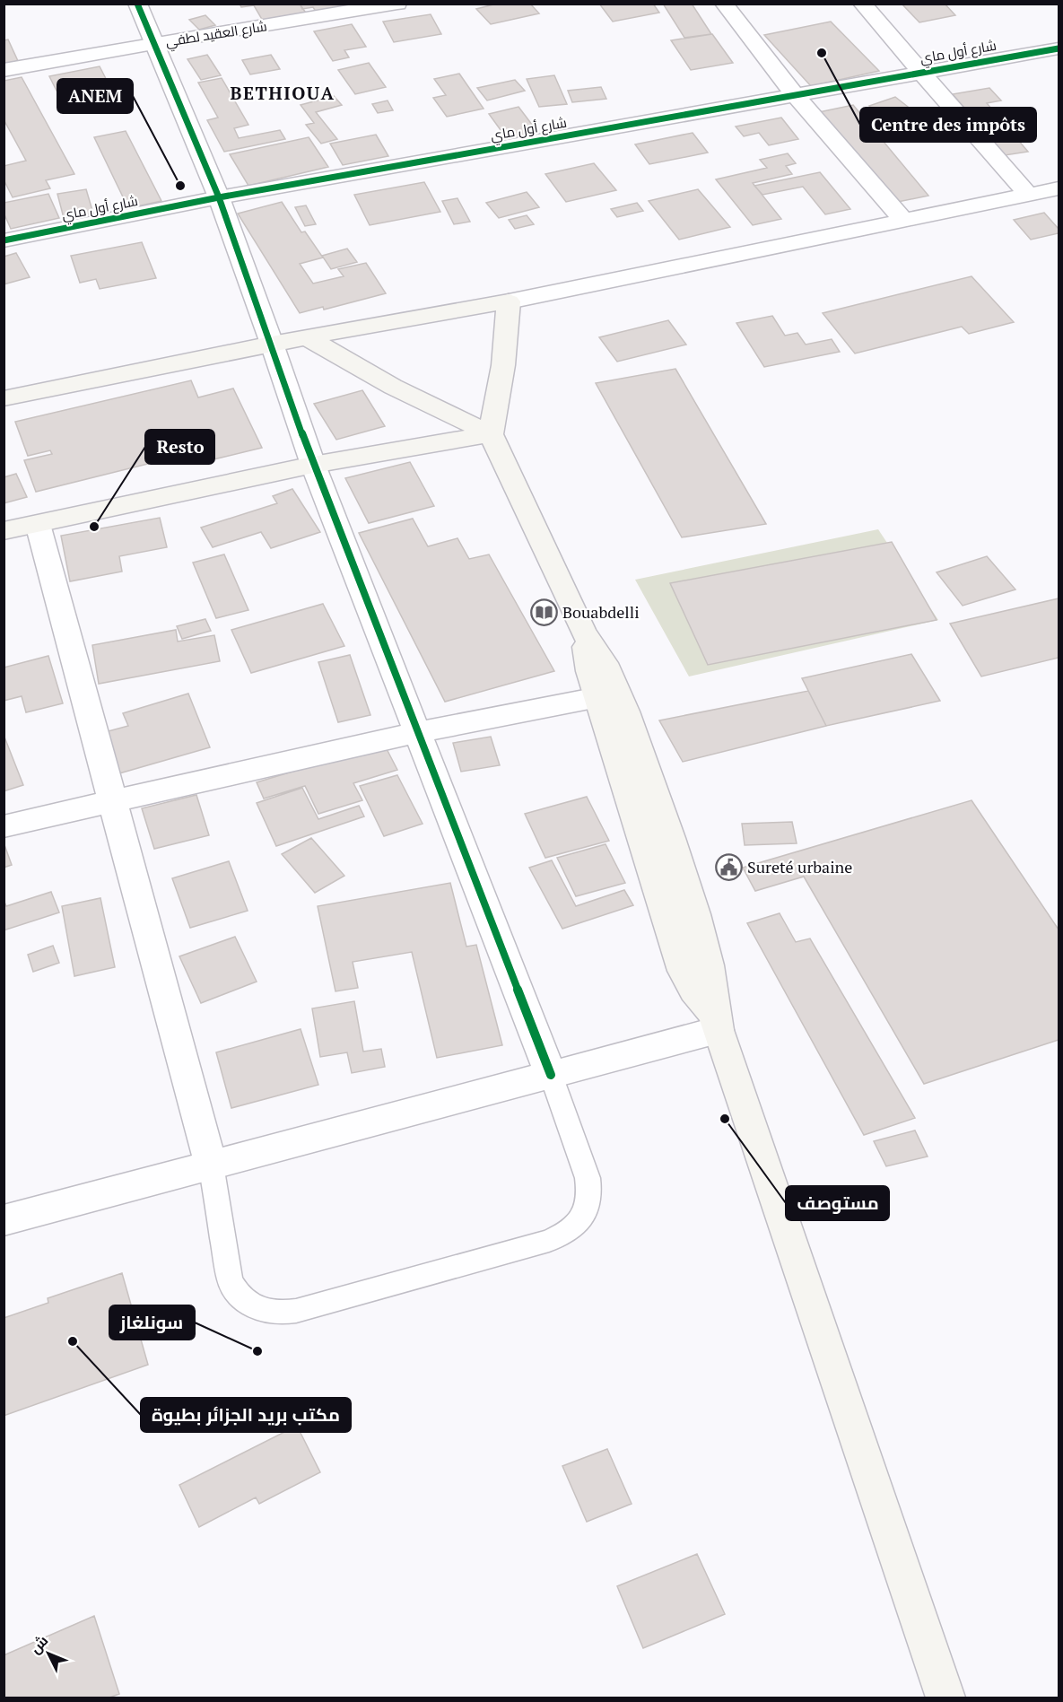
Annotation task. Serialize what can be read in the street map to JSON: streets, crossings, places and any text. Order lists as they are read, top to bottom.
{
  "streets": {
    "street": ["شارع العقيد لطفي", "شارع أول ماي"]
  },
  "districts": ["BETHIOUA"],
  "places": {
    "other": [
      "Centre des impôts",
      "ANEM",
      "Resto",
      "مستوصف",
      "مكتب بريد الجزائر بطيوة",
      "سونلغاز"
    ],
    "library": ["Bouabdelli"],
    "public building": ["Sureté urbaine"]
  },
  "north": "top left"
}
